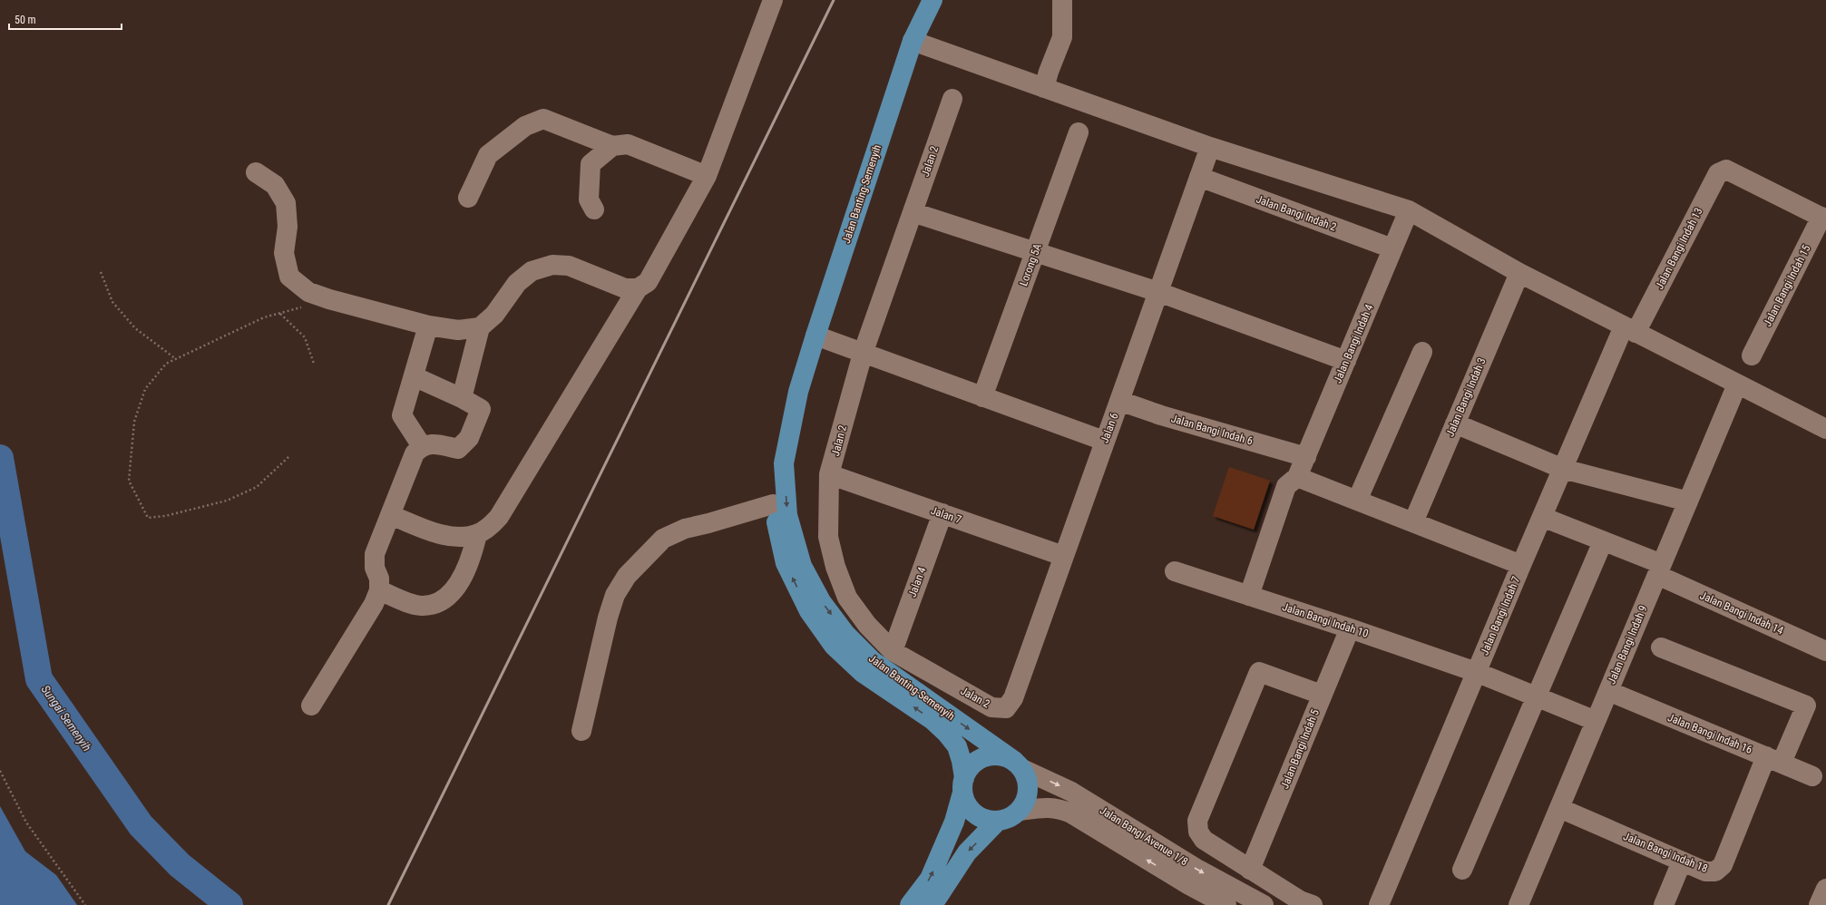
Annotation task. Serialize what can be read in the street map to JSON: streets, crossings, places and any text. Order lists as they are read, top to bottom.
{
  "streets": {
    "main road": ["Jalan Banting-Semenyih"],
    "street": [
      "Jalan 2",
      "Jalan Bangi Indah 2",
      "Jalan Bangi Indah 13",
      "Lorong 5A",
      "Jalan Bangi Indah 15",
      "Jalan Bangi Indah 4",
      "Jalan Bangi Indah 3",
      "Jalan 6",
      "Jalan Bangi Indah 6",
      "Jalan 7",
      "Jalan 4",
      "Jalan Bangi Indah 14",
      "Jalan Bangi Indah 7",
      "Jalan Bangi Indah 10",
      "Jalan Bangi Indah 9",
      "Jalan Bangi Indah 16",
      "Jalan Bangi Indah 5",
      "Jalan Bangi Avenue 1/8",
      "Jalan Bangi Indah 18"
    ]
  },
  "crossings": [
    ["Jalan 2", "Jalan 6"],
    ["Jalan 2", "Jalan 7"],
    ["Jalan 2", "Jalan 4"],
    ["Jalan Banting-Semenyih", "Jalan Bangi Avenue 1/8"],
    ["Jalan Bangi Indah 2", "Jalan Bangi Indah 4"],
    ["Jalan Bangi Indah 2", "Jalan 6"],
    ["Jalan Bangi Indah 13", "Jalan Bangi Indah 15"],
    ["Jalan Bangi Indah 13", "Jalan Bangi Indah 7"],
    ["Jalan Bangi Indah 4", "Jalan Bangi Indah 6"],
    ["Jalan Bangi Indah 4", "Jalan Bangi Indah 10"],
    ["Jalan 6", "Jalan Bangi Indah 6"],
    ["Jalan 6", "Jalan 7"],
    ["Jalan 7", "Jalan 4"],
    ["Jalan Bangi Indah 14", "Jalan Bangi Indah 7"],
    ["Jalan Bangi Indah 14", "Jalan Bangi Indah 9"],
    ["Jalan Bangi Indah 7", "Jalan Bangi Indah 10"],
    ["Jalan Bangi Indah 10", "Jalan Bangi Indah 9"],
    ["Jalan Bangi Indah 10", "Jalan Bangi Indah 5"],
    ["Jalan Bangi Indah 9", "Jalan Bangi Indah 16"],
    ["Jalan Bangi Indah 9", "Jalan Bangi Indah 18"],
    ["Jalan Bangi Indah 16", "Jalan Bangi Indah 18"]
  ],
  "water": ["Sungai Semenyih"],
  "scale_bar": "50 m"
}
